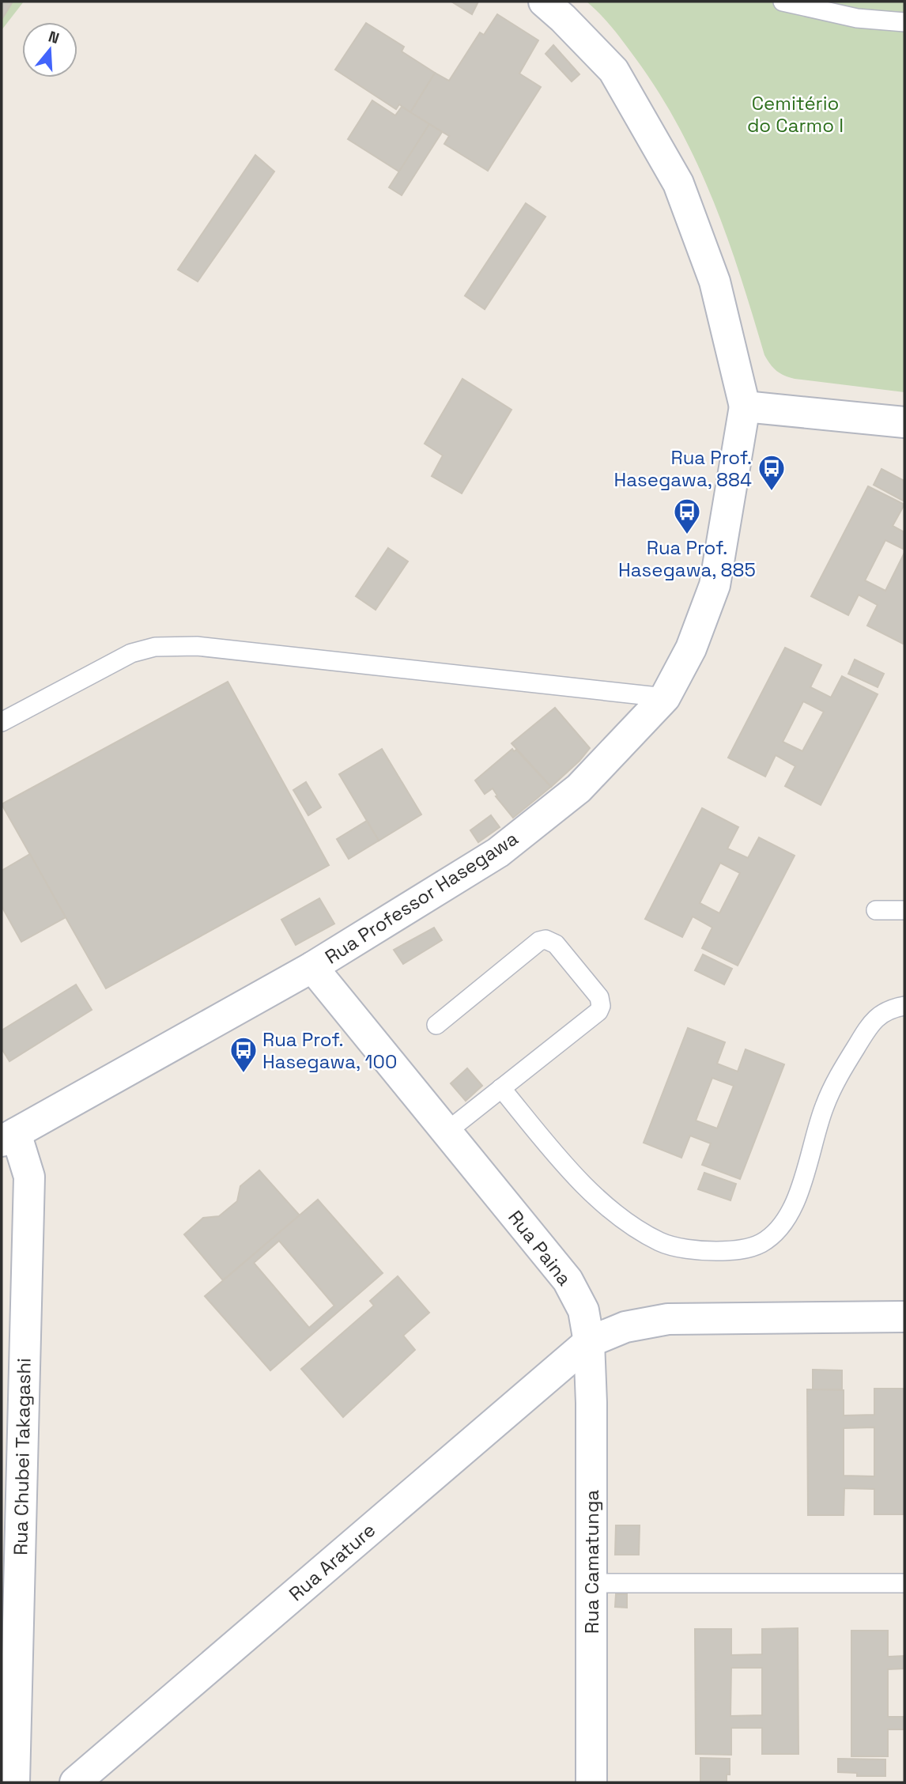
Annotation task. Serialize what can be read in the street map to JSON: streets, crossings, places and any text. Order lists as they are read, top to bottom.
{
  "streets": {
    "street": [
      "Rua Professor Hasegawa",
      "Rua Paina",
      "Rua Chubei Takagashi",
      "Rua Arature",
      "Rua Camatunga"
    ]
  },
  "crossings": [
    ["Rua Professor Hasegawa", "Rua Paina"],
    ["Rua Professor Hasegawa", "Rua Chubei Takagashi"],
    ["Rua Paina", "Rua Arature"],
    ["Rua Paina", "Rua Camatunga"],
    ["Rua Arature", "Rua Camatunga"]
  ],
  "parks": ["Cemitério do Carmo I"],
  "places": {
    "bus stop": ["Rua Prof. Hasegawa, 884", "Rua Prof. Hasegawa, 885", "Rua Prof. Hasegawa, 100"]
  },
  "north": "top"
}
